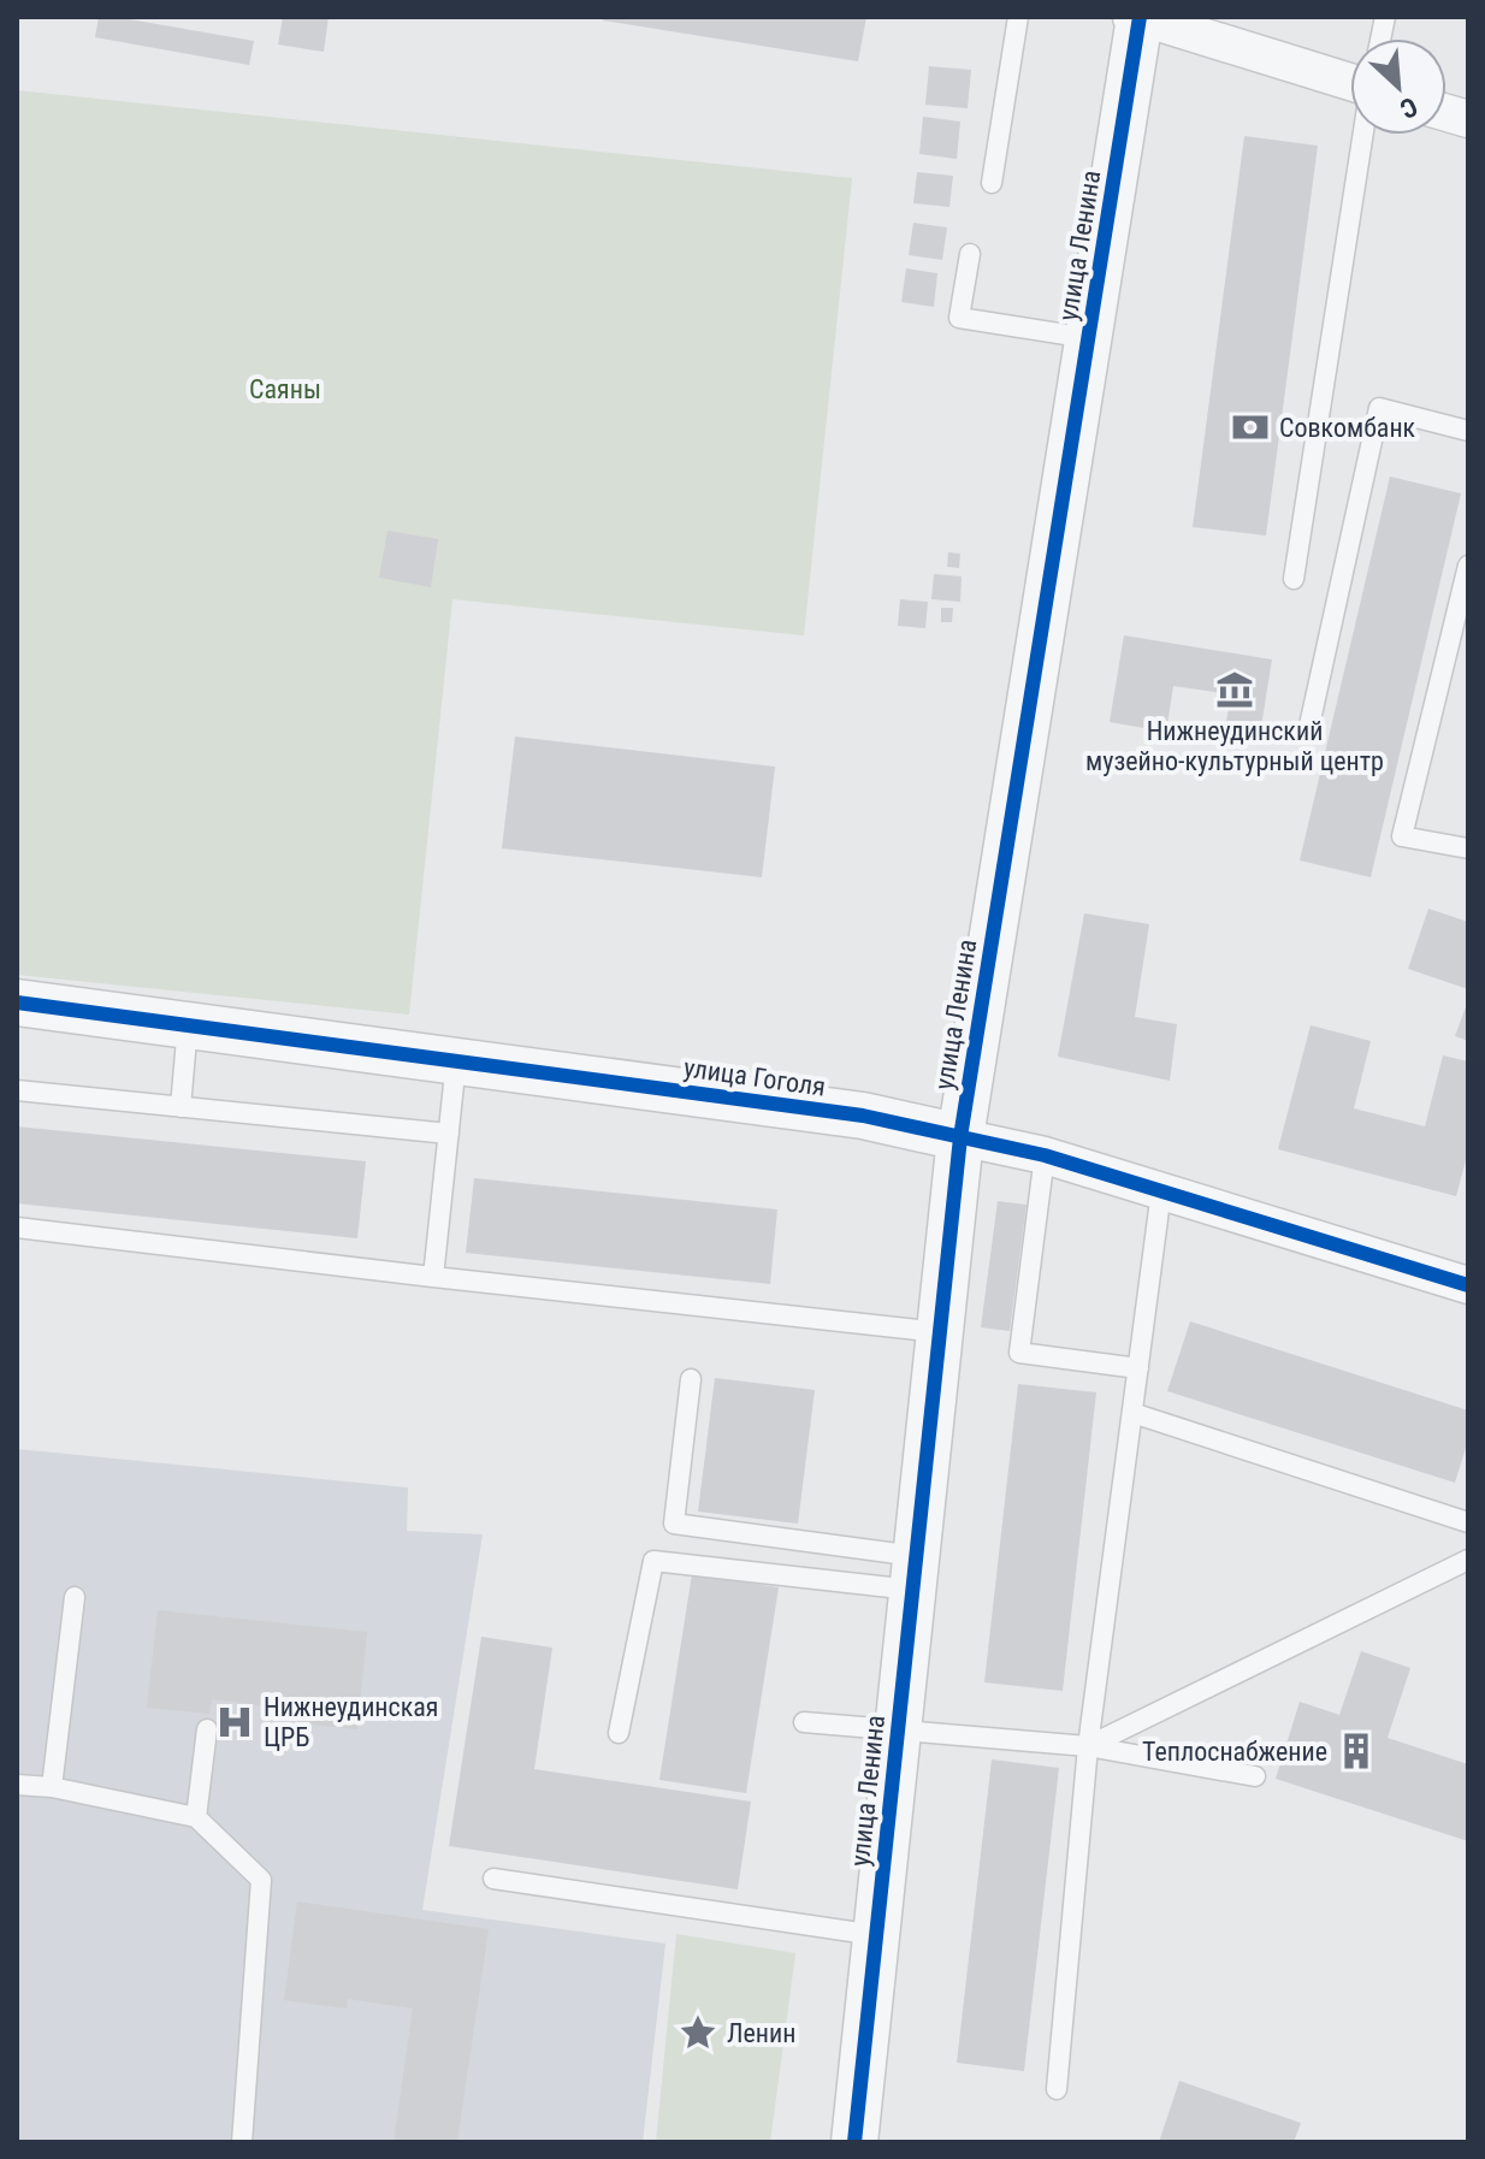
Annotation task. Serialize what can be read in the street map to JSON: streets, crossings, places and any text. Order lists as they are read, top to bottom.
{
  "streets": {
    "street": ["улица Ленина", "улица Гоголя"]
  },
  "crossings": [
    ["улица Ленина", "улица Гоголя"]
  ],
  "parks": ["Саяны"],
  "places": {
    "bank": ["Совкомбанк"],
    "museum": ["Нижнеудинский музейно-культурный центр"],
    "hospital": ["Нижнеудинская ЦРБ"],
    "building": ["Теплоснабжение"],
    "place": ["Ленин"]
  },
  "north": "bottom right"
}
